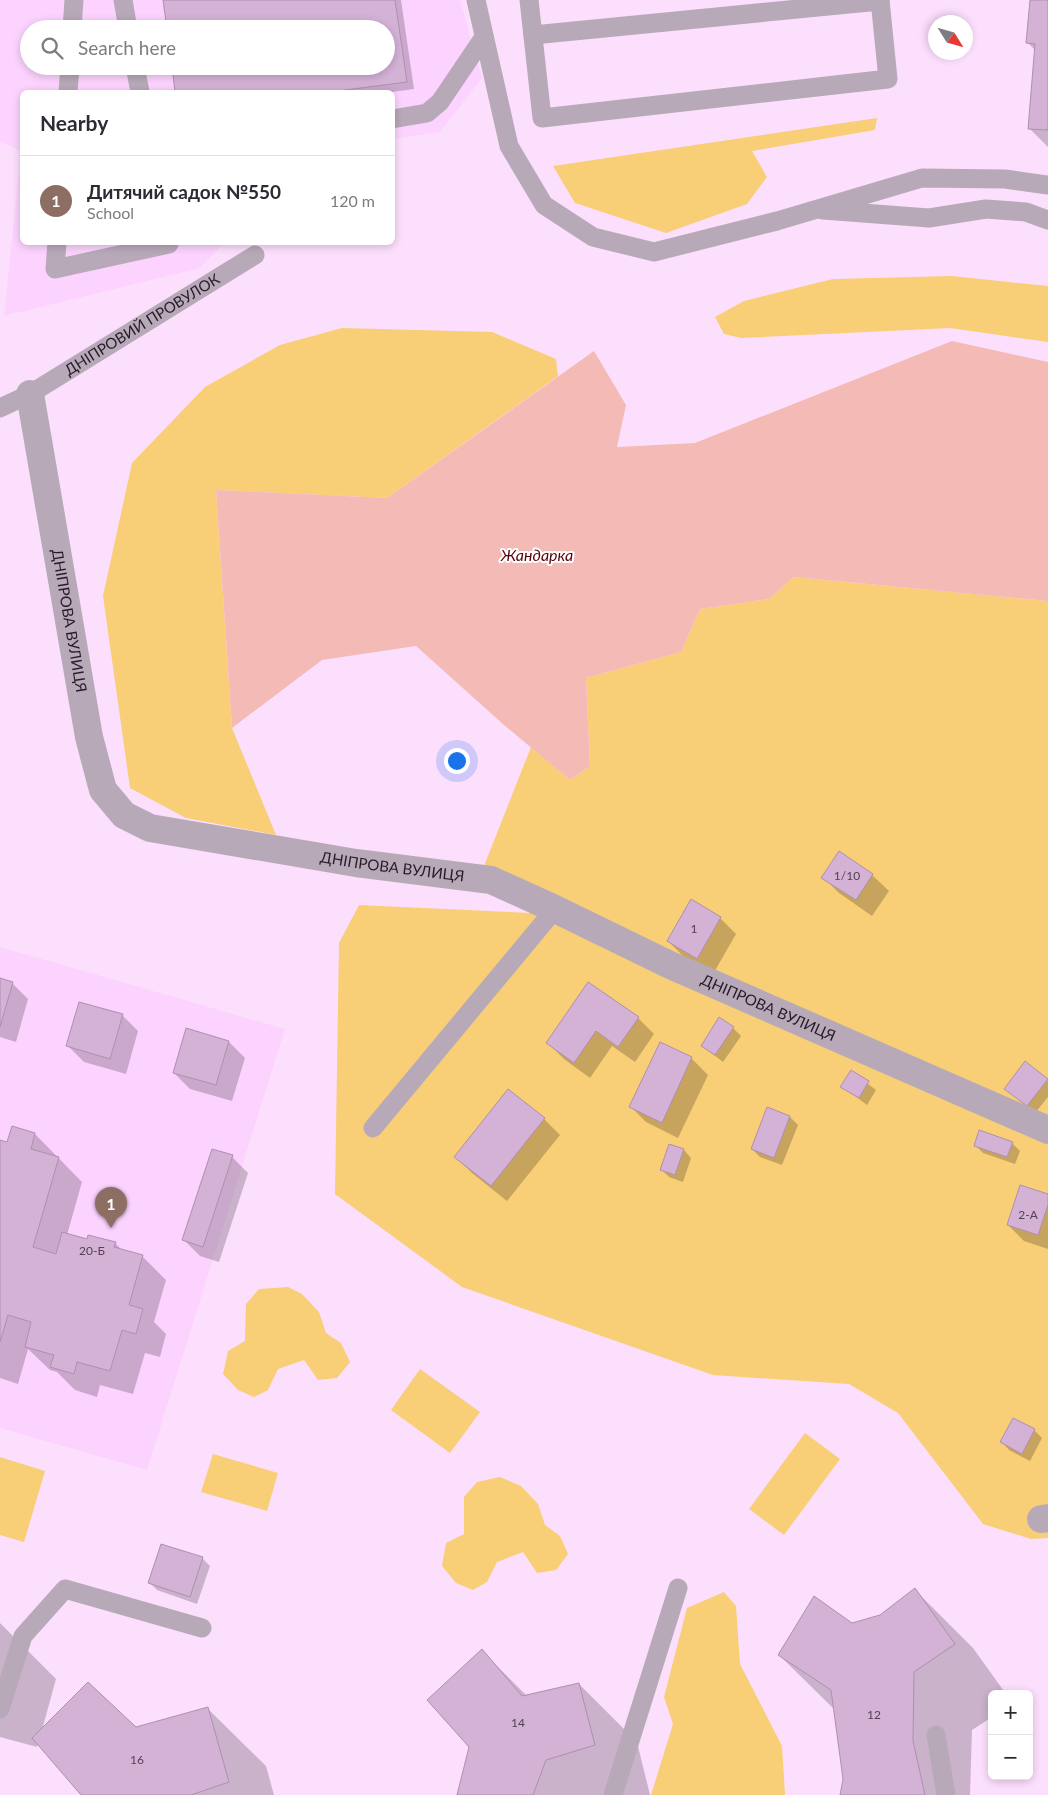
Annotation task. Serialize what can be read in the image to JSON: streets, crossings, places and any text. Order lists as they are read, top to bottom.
{
  "streets": {
    "street": ["ДНІПРОВА ВУЛИЦЯ"],
    "lane": ["ДНІПРОВИЙ ПРОВУЛОК"]
  },
  "crossings": [
    ["ДНІПРОВИЙ ПРОВУЛОК", "ДНІПРОВА ВУЛИЦЯ"]
  ],
  "water": ["Жандарка"],
  "house_numbers": [
    "1/10",
    "1",
    "2-А",
    "20-Б",
    "12",
    "14",
    "16"
  ],
  "north": "bottom right",
  "page": {
    "search": "Search here",
    "heading": "Nearby",
    "list": [
      {
        "mark": "1",
        "name": "Дитячий садок №550",
        "note": "School",
        "value": "120 m"
      }
    ],
    "pins": "1",
    "map_buttons": ["+", "−"]
  }
}
